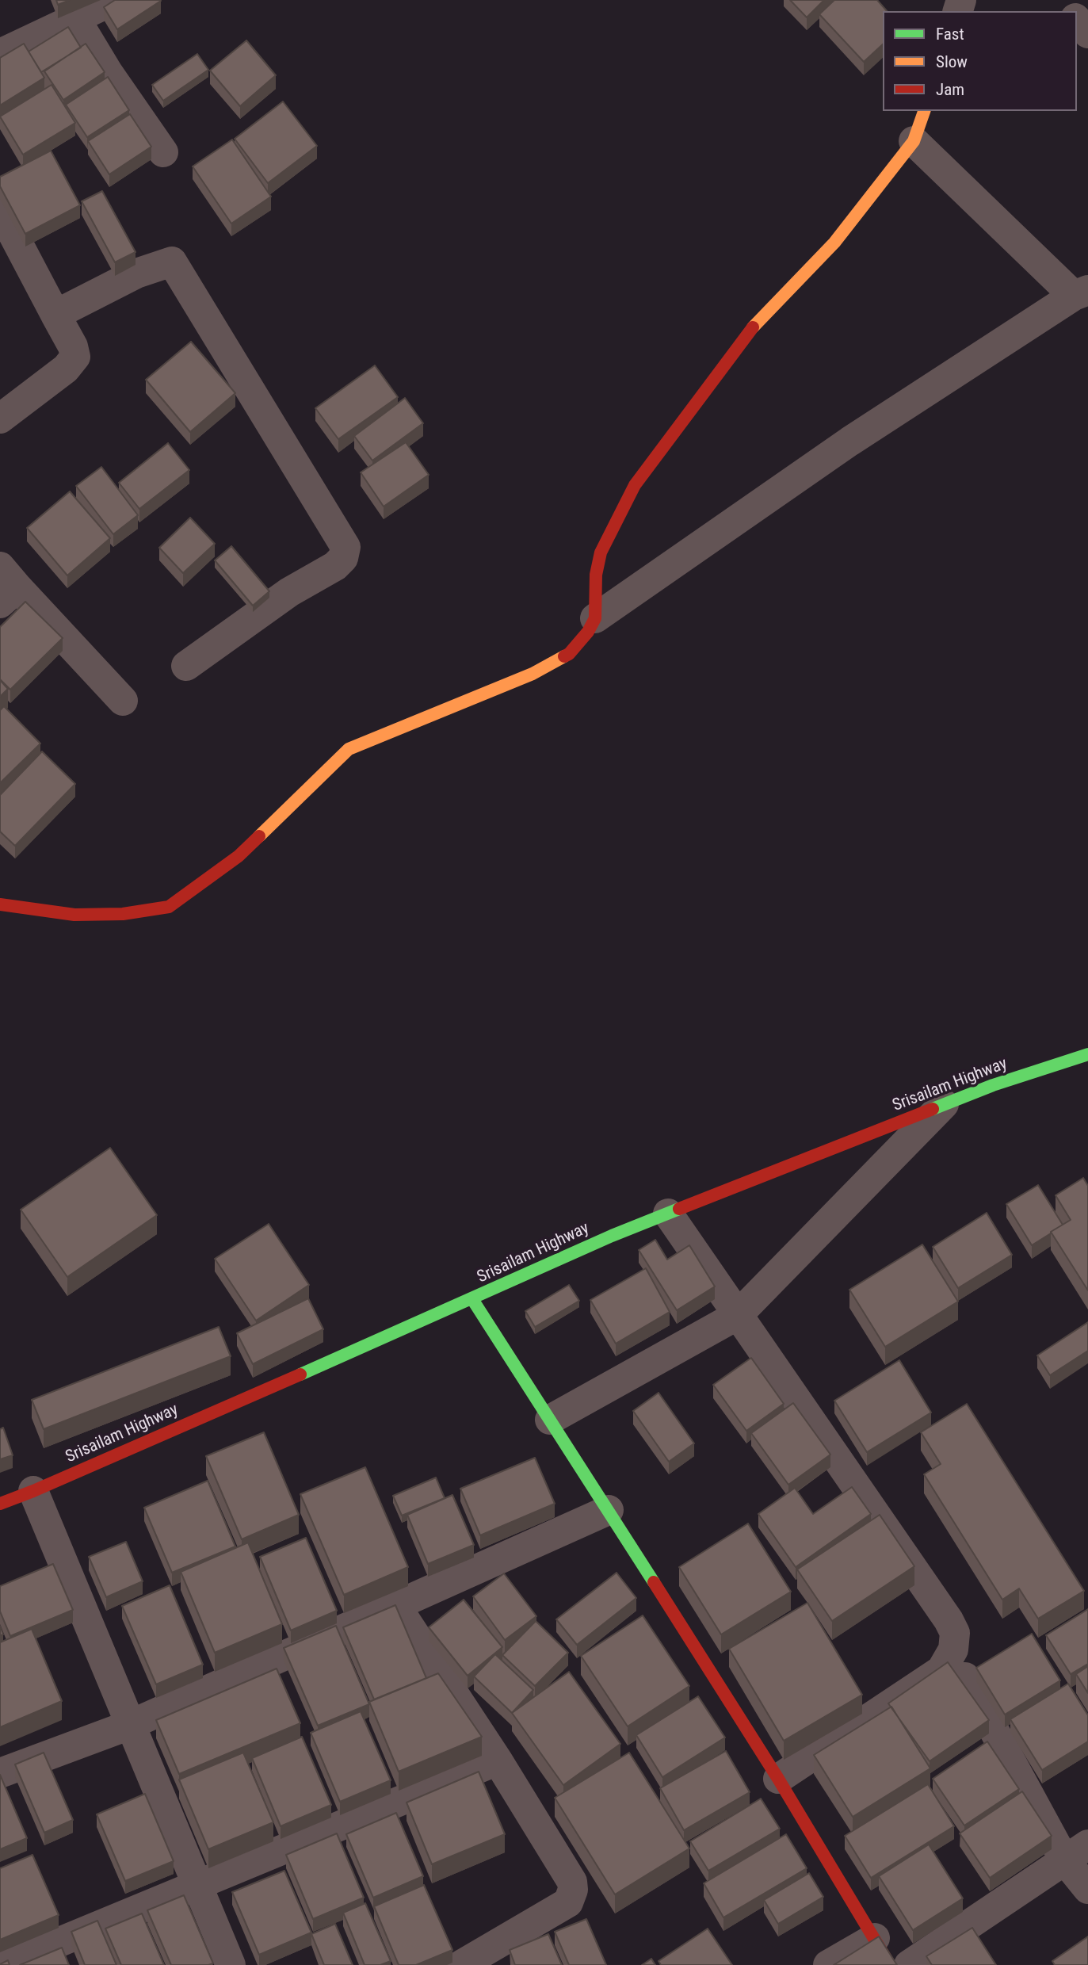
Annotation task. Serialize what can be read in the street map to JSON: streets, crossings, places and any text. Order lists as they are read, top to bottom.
{
  "streets": {
    "main road": ["Srisailam Highway"]
  },
  "legend": ["Fast", "Slow", "Jam"]
}
